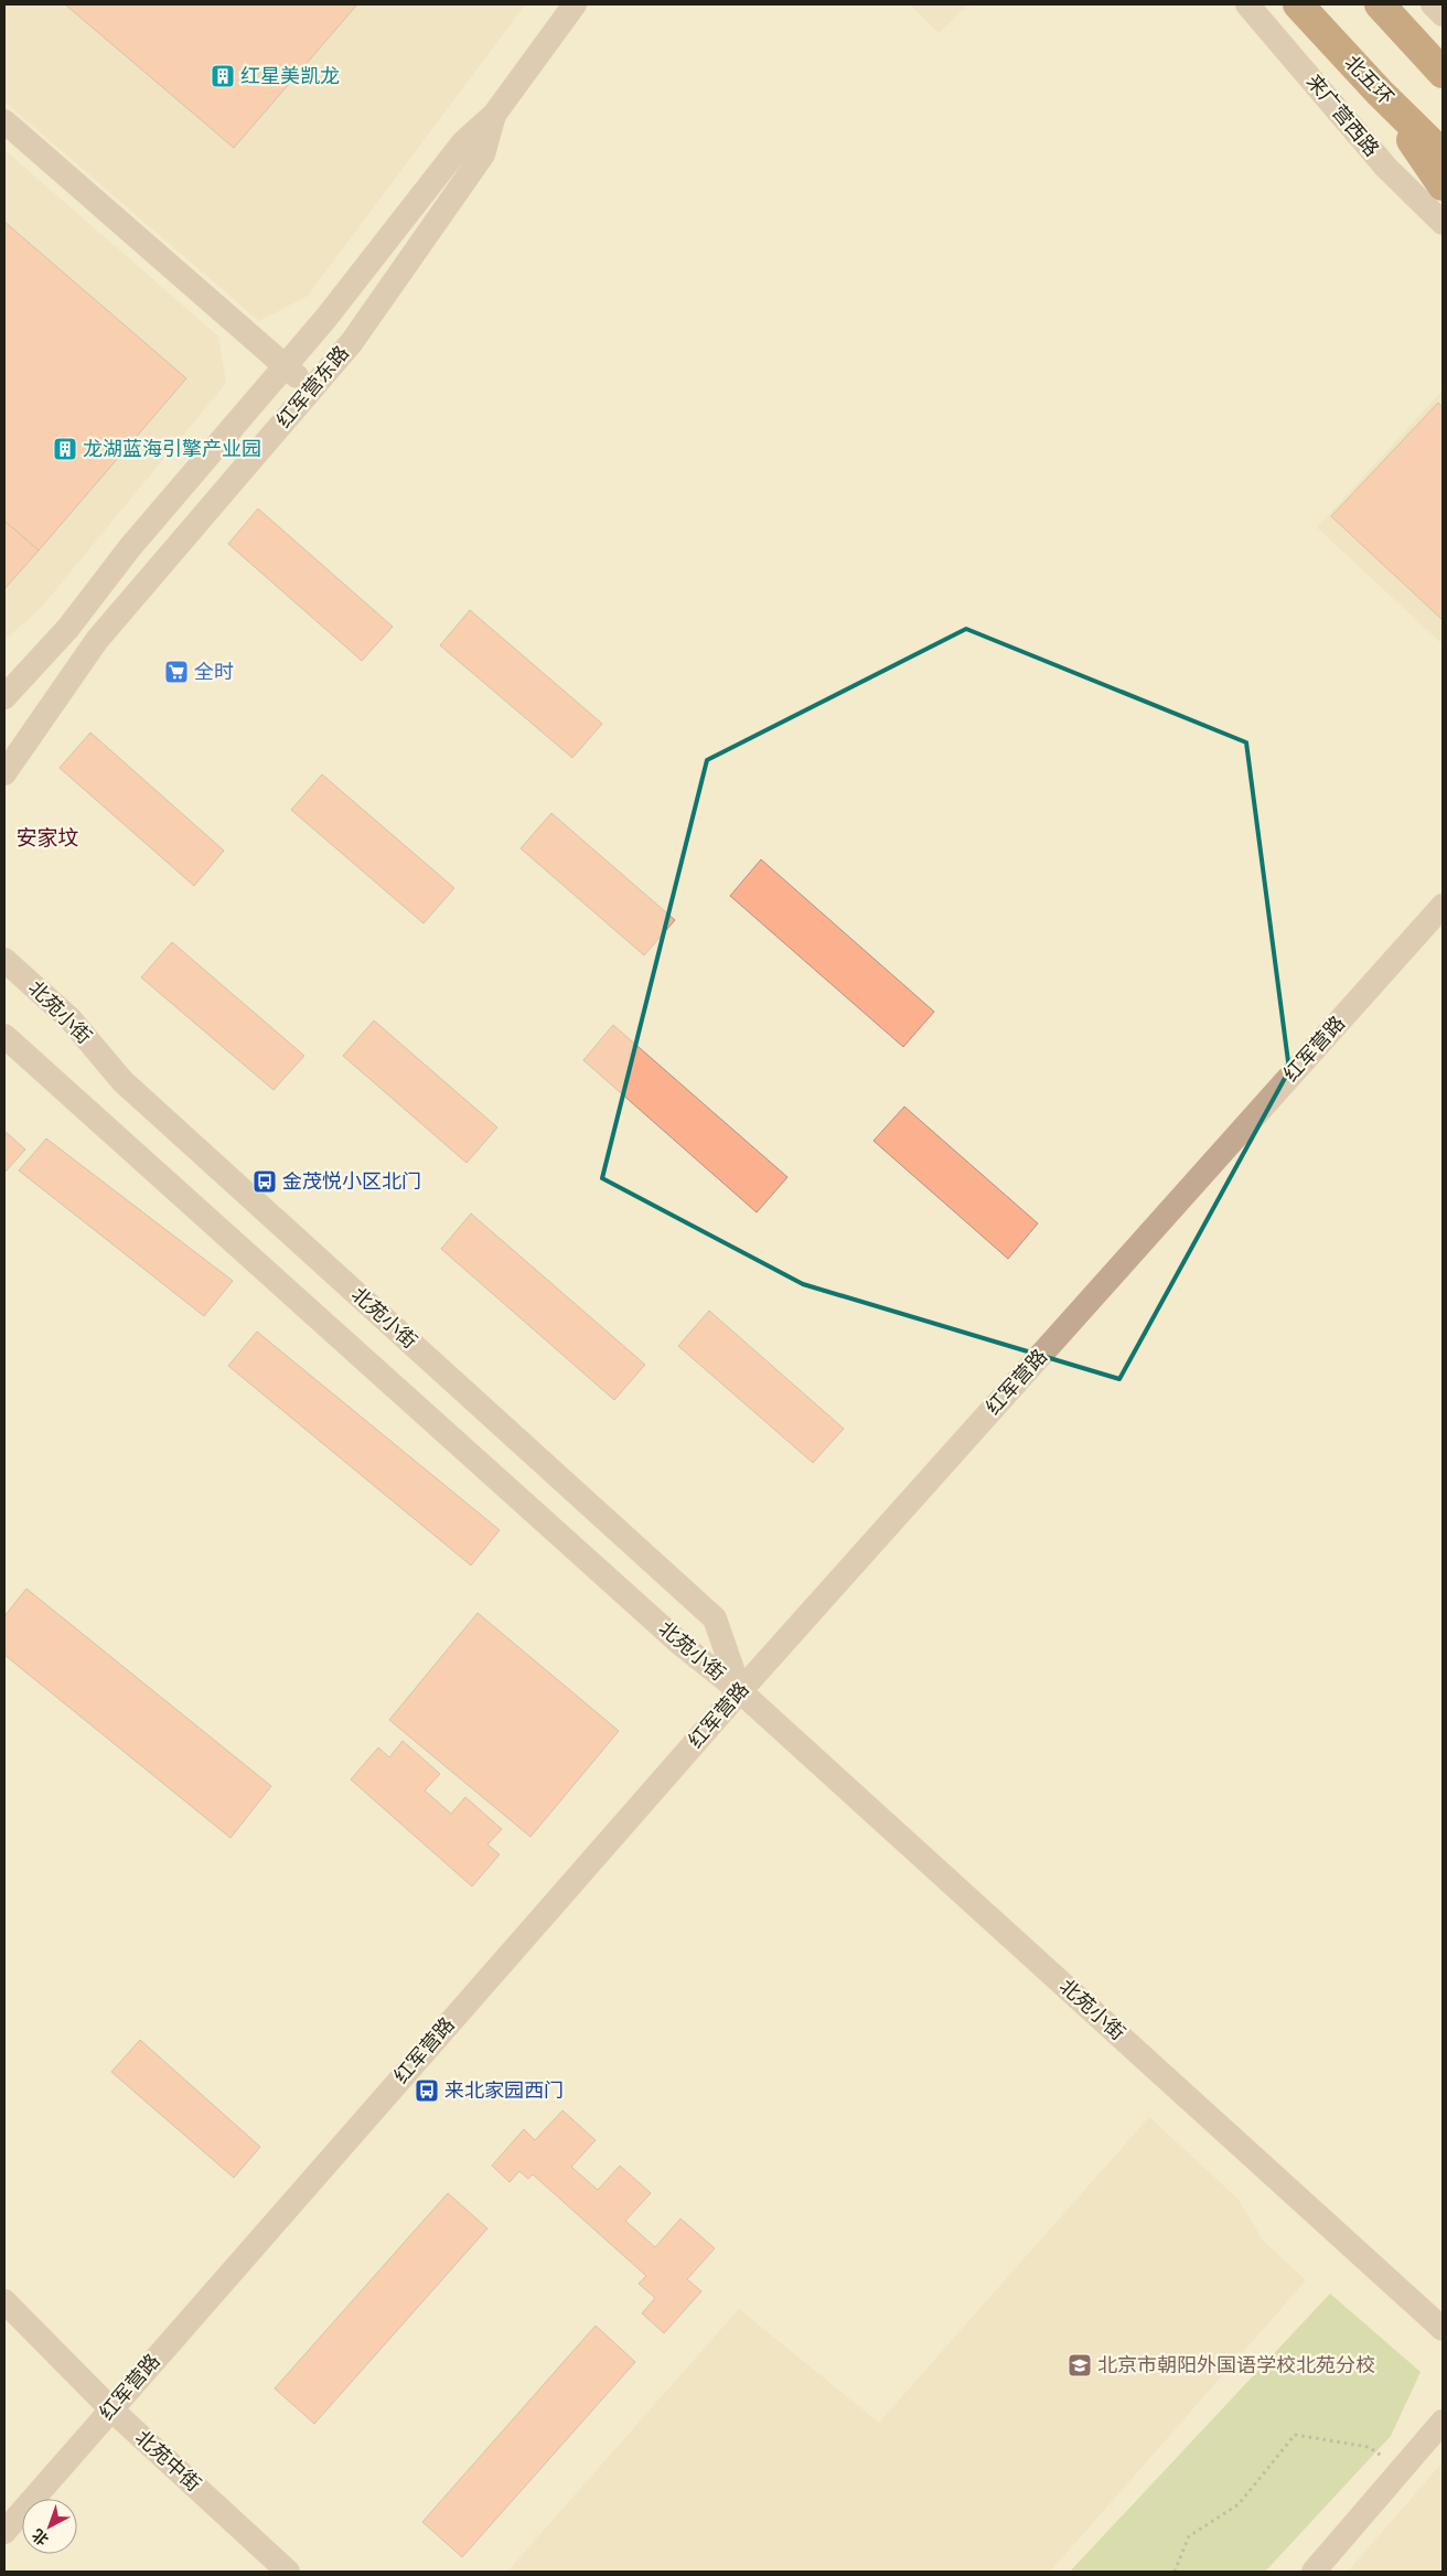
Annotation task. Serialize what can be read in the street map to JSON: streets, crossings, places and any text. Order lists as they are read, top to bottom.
{
  "streets": {
    "highway": ["北五环"],
    "street": [
      "来广营西路",
      "红军营东路",
      "北苑小街",
      "红军营路",
      "北苑中街"
    ]
  },
  "crossings": [
    ["北苑小街", "红军营路"],
    ["红军营路", "北苑中街"]
  ],
  "districts": ["安家坟"],
  "places": {
    "building": ["红星美凯龙", "龙湖蓝海引擎产业园"],
    "supermarket": ["全时"],
    "bus stop": ["金茂悦小区北门", "来北家园西门"],
    "school or university": ["北京市朝阳外国语学校北苑分校"]
  },
  "north": "bottom left"
}
